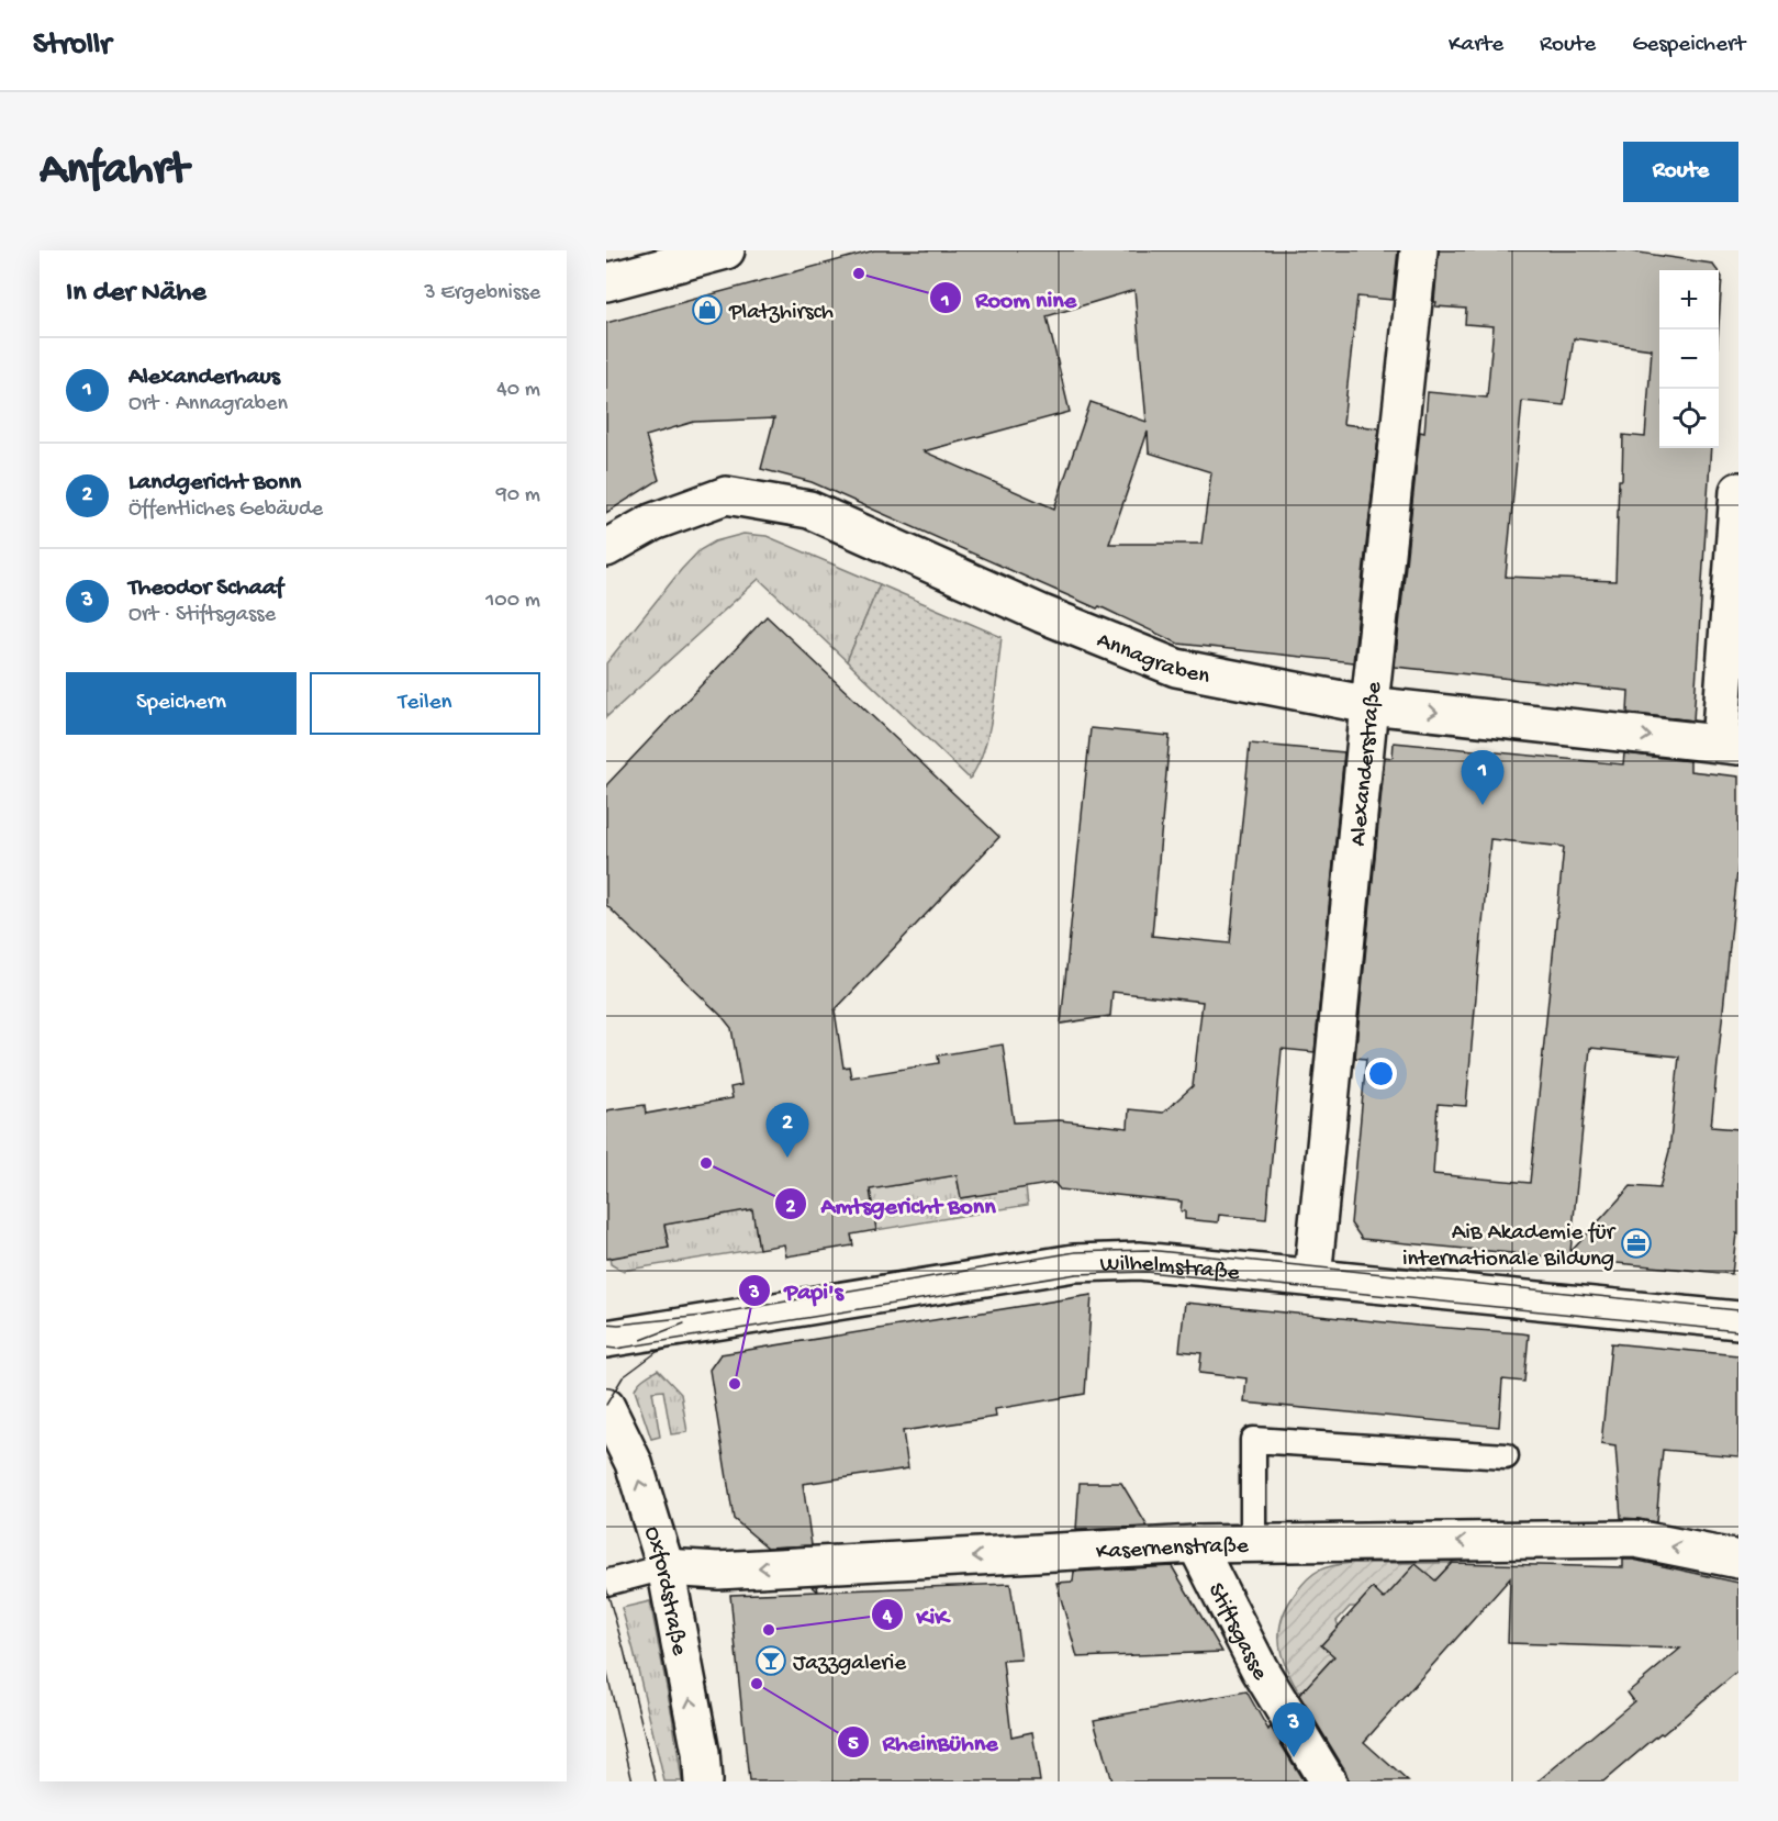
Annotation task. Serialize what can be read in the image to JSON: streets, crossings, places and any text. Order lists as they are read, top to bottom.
{
  "streets": {
    "street": [
      "Annagraben",
      "Alexanderstraße",
      "Wilhelmstraße",
      "Kasernenstraße",
      "Oxfordstraße",
      "Stiftsgasse"
    ]
  },
  "crossings": [
    ["Annagraben", "Alexanderstraße"],
    ["Alexanderstraße", "Wilhelmstraße"],
    ["Kasernenstraße", "Oxfordstraße"],
    ["Kasernenstraße", "Stiftsgasse"]
  ],
  "one_way": ["Kasernenstraße", "Oxfordstraße"],
  "places": {
    "other": [
      "Room nine",
      "Amtsgericht Bonn",
      "Papi's",
      "KiK",
      "RheinBühne"
    ],
    "shop": ["Platzhirsch"],
    "office": ["AiB Akademie für internationale Bildung"],
    "bar": ["Jazzgalerie"]
  },
  "page": {
    "header": "Strollr",
    "nav": ["Karte", "Route", "Gespeichert"],
    "buttons": [
      "Route",
      ["Speichern", "Teilen"]
    ],
    "title": "Anfahrt",
    "heading": ["In der Nähe", "3 Ergebnisse"],
    "map_buttons": ["+", "−"],
    "list": [
      {
        "mark": "1",
        "name": "Alexanderhaus",
        "note": "Ort · Annagraben",
        "value": "40 m"
      },
      {
        "mark": "2",
        "name": "Landgericht Bonn",
        "note": "Öffentliches Gebäude",
        "value": "90 m"
      },
      {
        "mark": "3",
        "name": "Theodor Schaaf",
        "note": "Ort · Stiftsgasse",
        "value": "100 m"
      }
    ],
    "pins": ["1", "2", "3"]
  }
}
